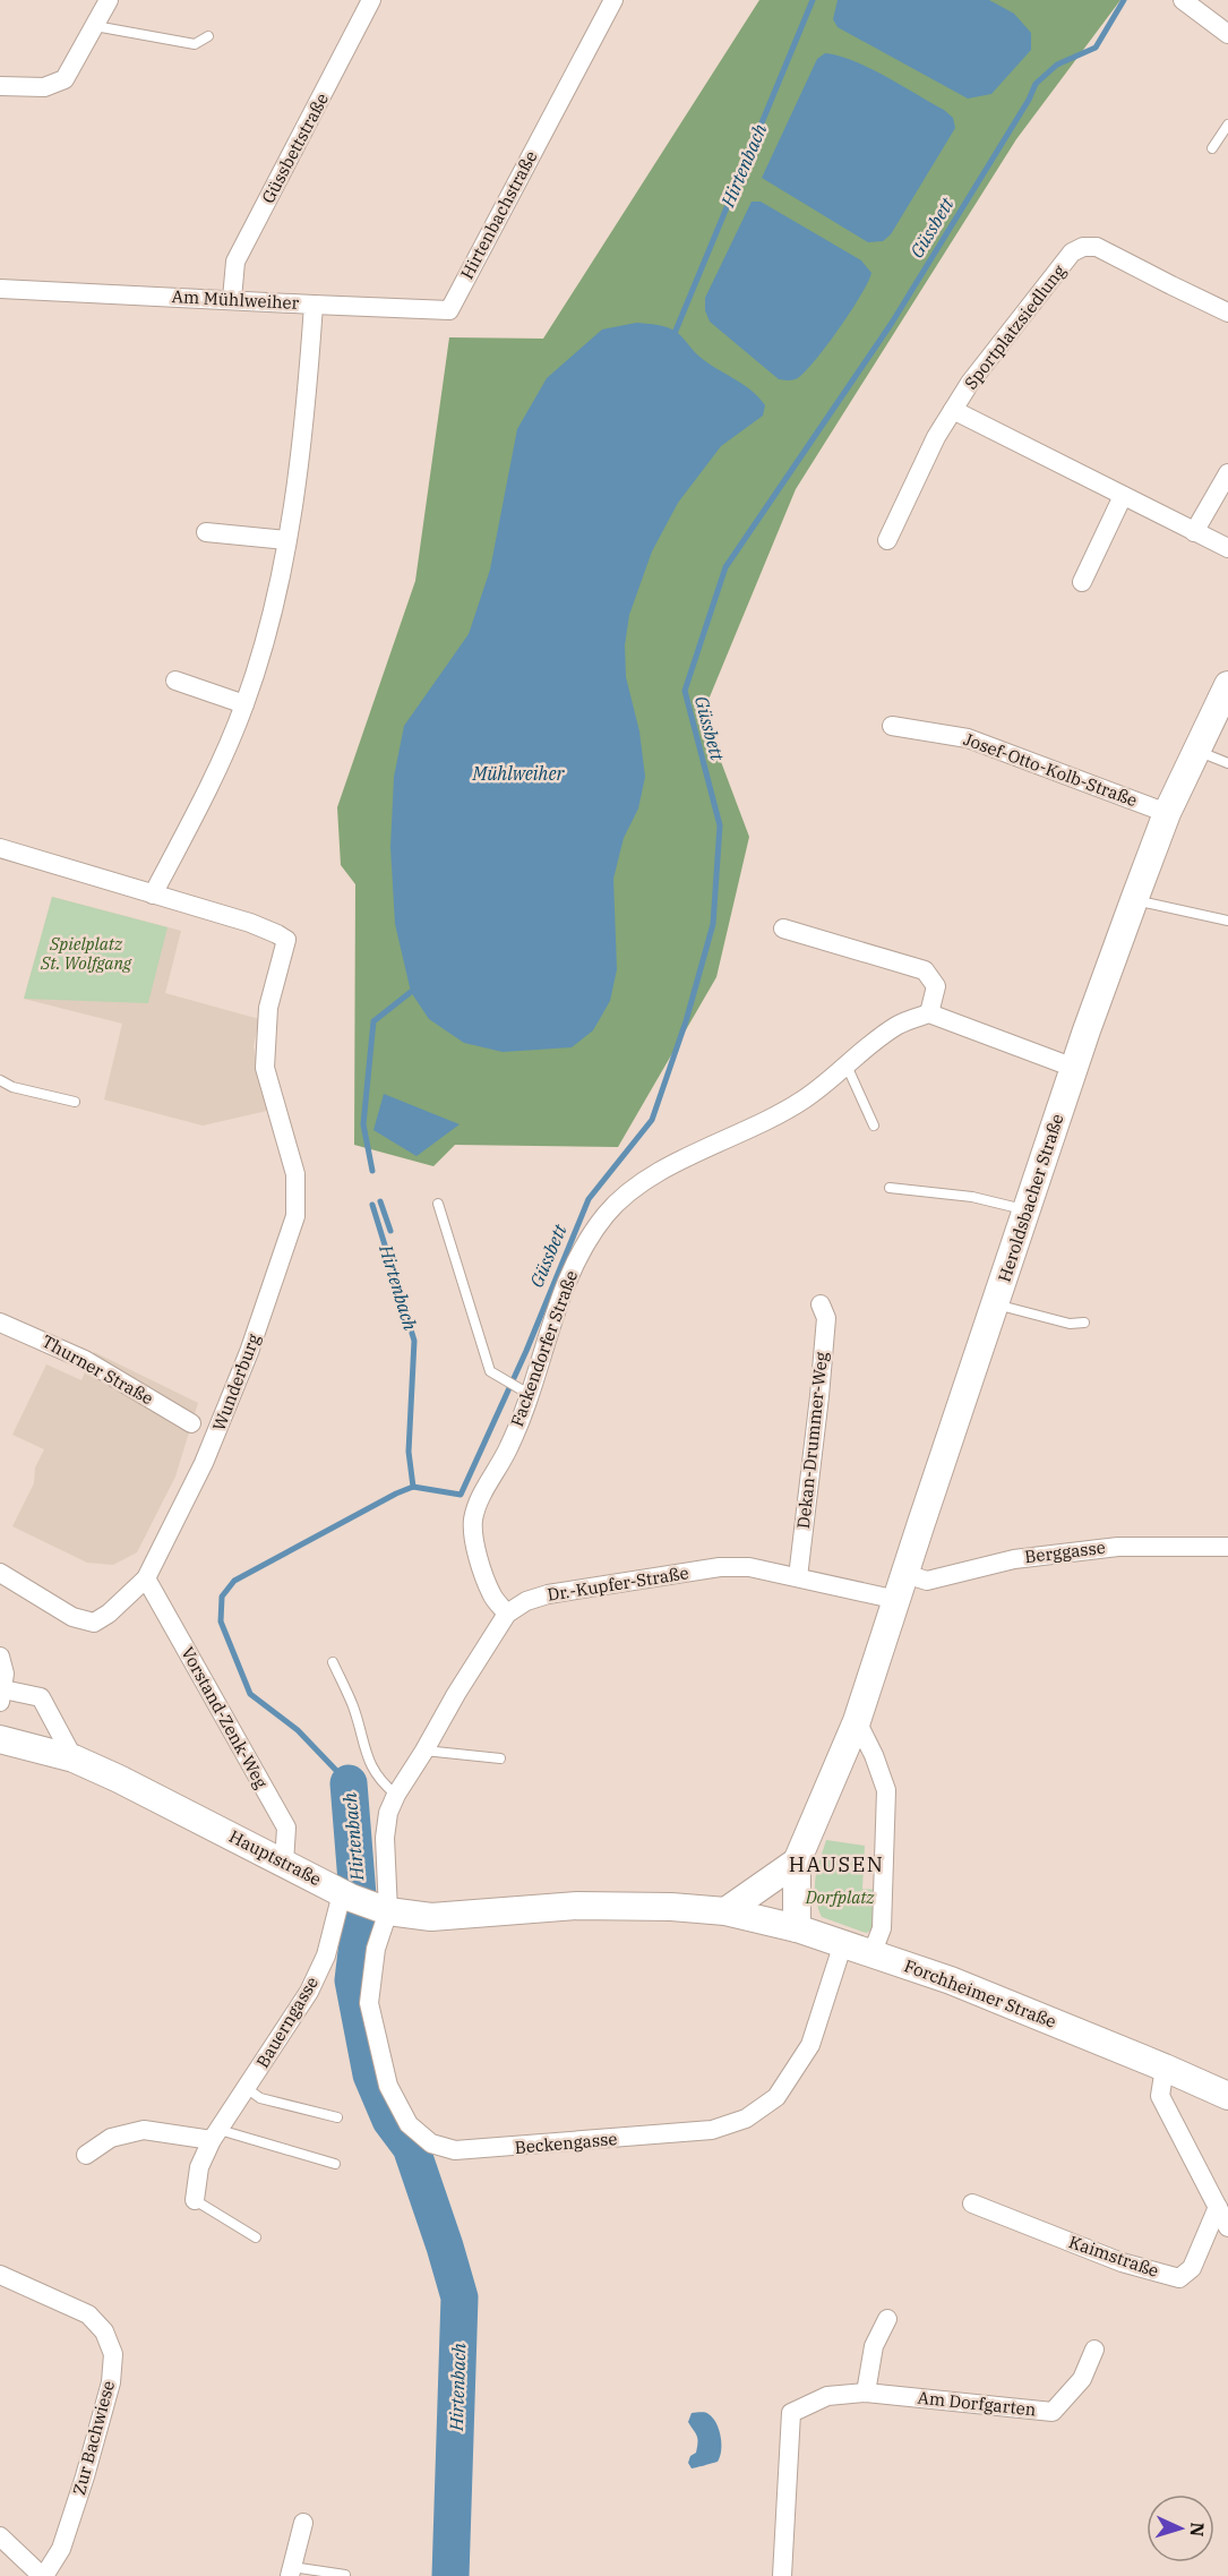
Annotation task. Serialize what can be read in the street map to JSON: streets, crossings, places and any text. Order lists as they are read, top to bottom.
{
  "streets": {
    "street": [
      "Güssbettstraße",
      "Hirtenbachstraße",
      "Am Mühlweiher",
      "Sportplatzsiedlung",
      "Josef-Otto-Kolb-Straße",
      "Heroldsbacher Straße",
      "Fackendorfer Straße",
      "Thurner Straße",
      "Wunderburg",
      "Dekan-Drummer-Weg",
      "Berggasse",
      "Dr.-Kupfer-Straße",
      "Vorstand-Zenk-Weg",
      "Hauptstraße",
      "Forchheimer Straße",
      "Bauerngasse",
      "Beckengasse",
      "Kaimstraße",
      "Am Dorfgarten",
      "Zur Bachwiese"
    ]
  },
  "crossings": [
    ["Güssbettstraße", "Am Mühlweiher"],
    ["Hirtenbachstraße", "Am Mühlweiher"],
    ["Am Mühlweiher", "Wunderburg"],
    ["Josef-Otto-Kolb-Straße", "Heroldsbacher Straße"],
    ["Heroldsbacher Straße", "Berggasse"],
    ["Heroldsbacher Straße", "Dr.-Kupfer-Straße"],
    ["Heroldsbacher Straße", "Forchheimer Straße"],
    ["Fackendorfer Straße", "Dr.-Kupfer-Straße"],
    ["Wunderburg", "Vorstand-Zenk-Weg"],
    ["Dekan-Drummer-Weg", "Dr.-Kupfer-Straße"],
    ["Berggasse", "Dr.-Kupfer-Straße"],
    ["Vorstand-Zenk-Weg", "Hauptstraße"],
    ["Hauptstraße", "Forchheimer Straße"],
    ["Hauptstraße", "Bauerngasse"],
    ["Hauptstraße", "Beckengasse"],
    ["Forchheimer Straße", "Beckengasse"],
    ["Bauerngasse", "Beckengasse"]
  ],
  "districts": ["HAUSEN"],
  "water": ["Hirtenbach", "Güssbett", "Mühlweiher"],
  "parks": ["Spielplatz St. Wolfgang", "Dorfplatz"],
  "north": "right"
}
